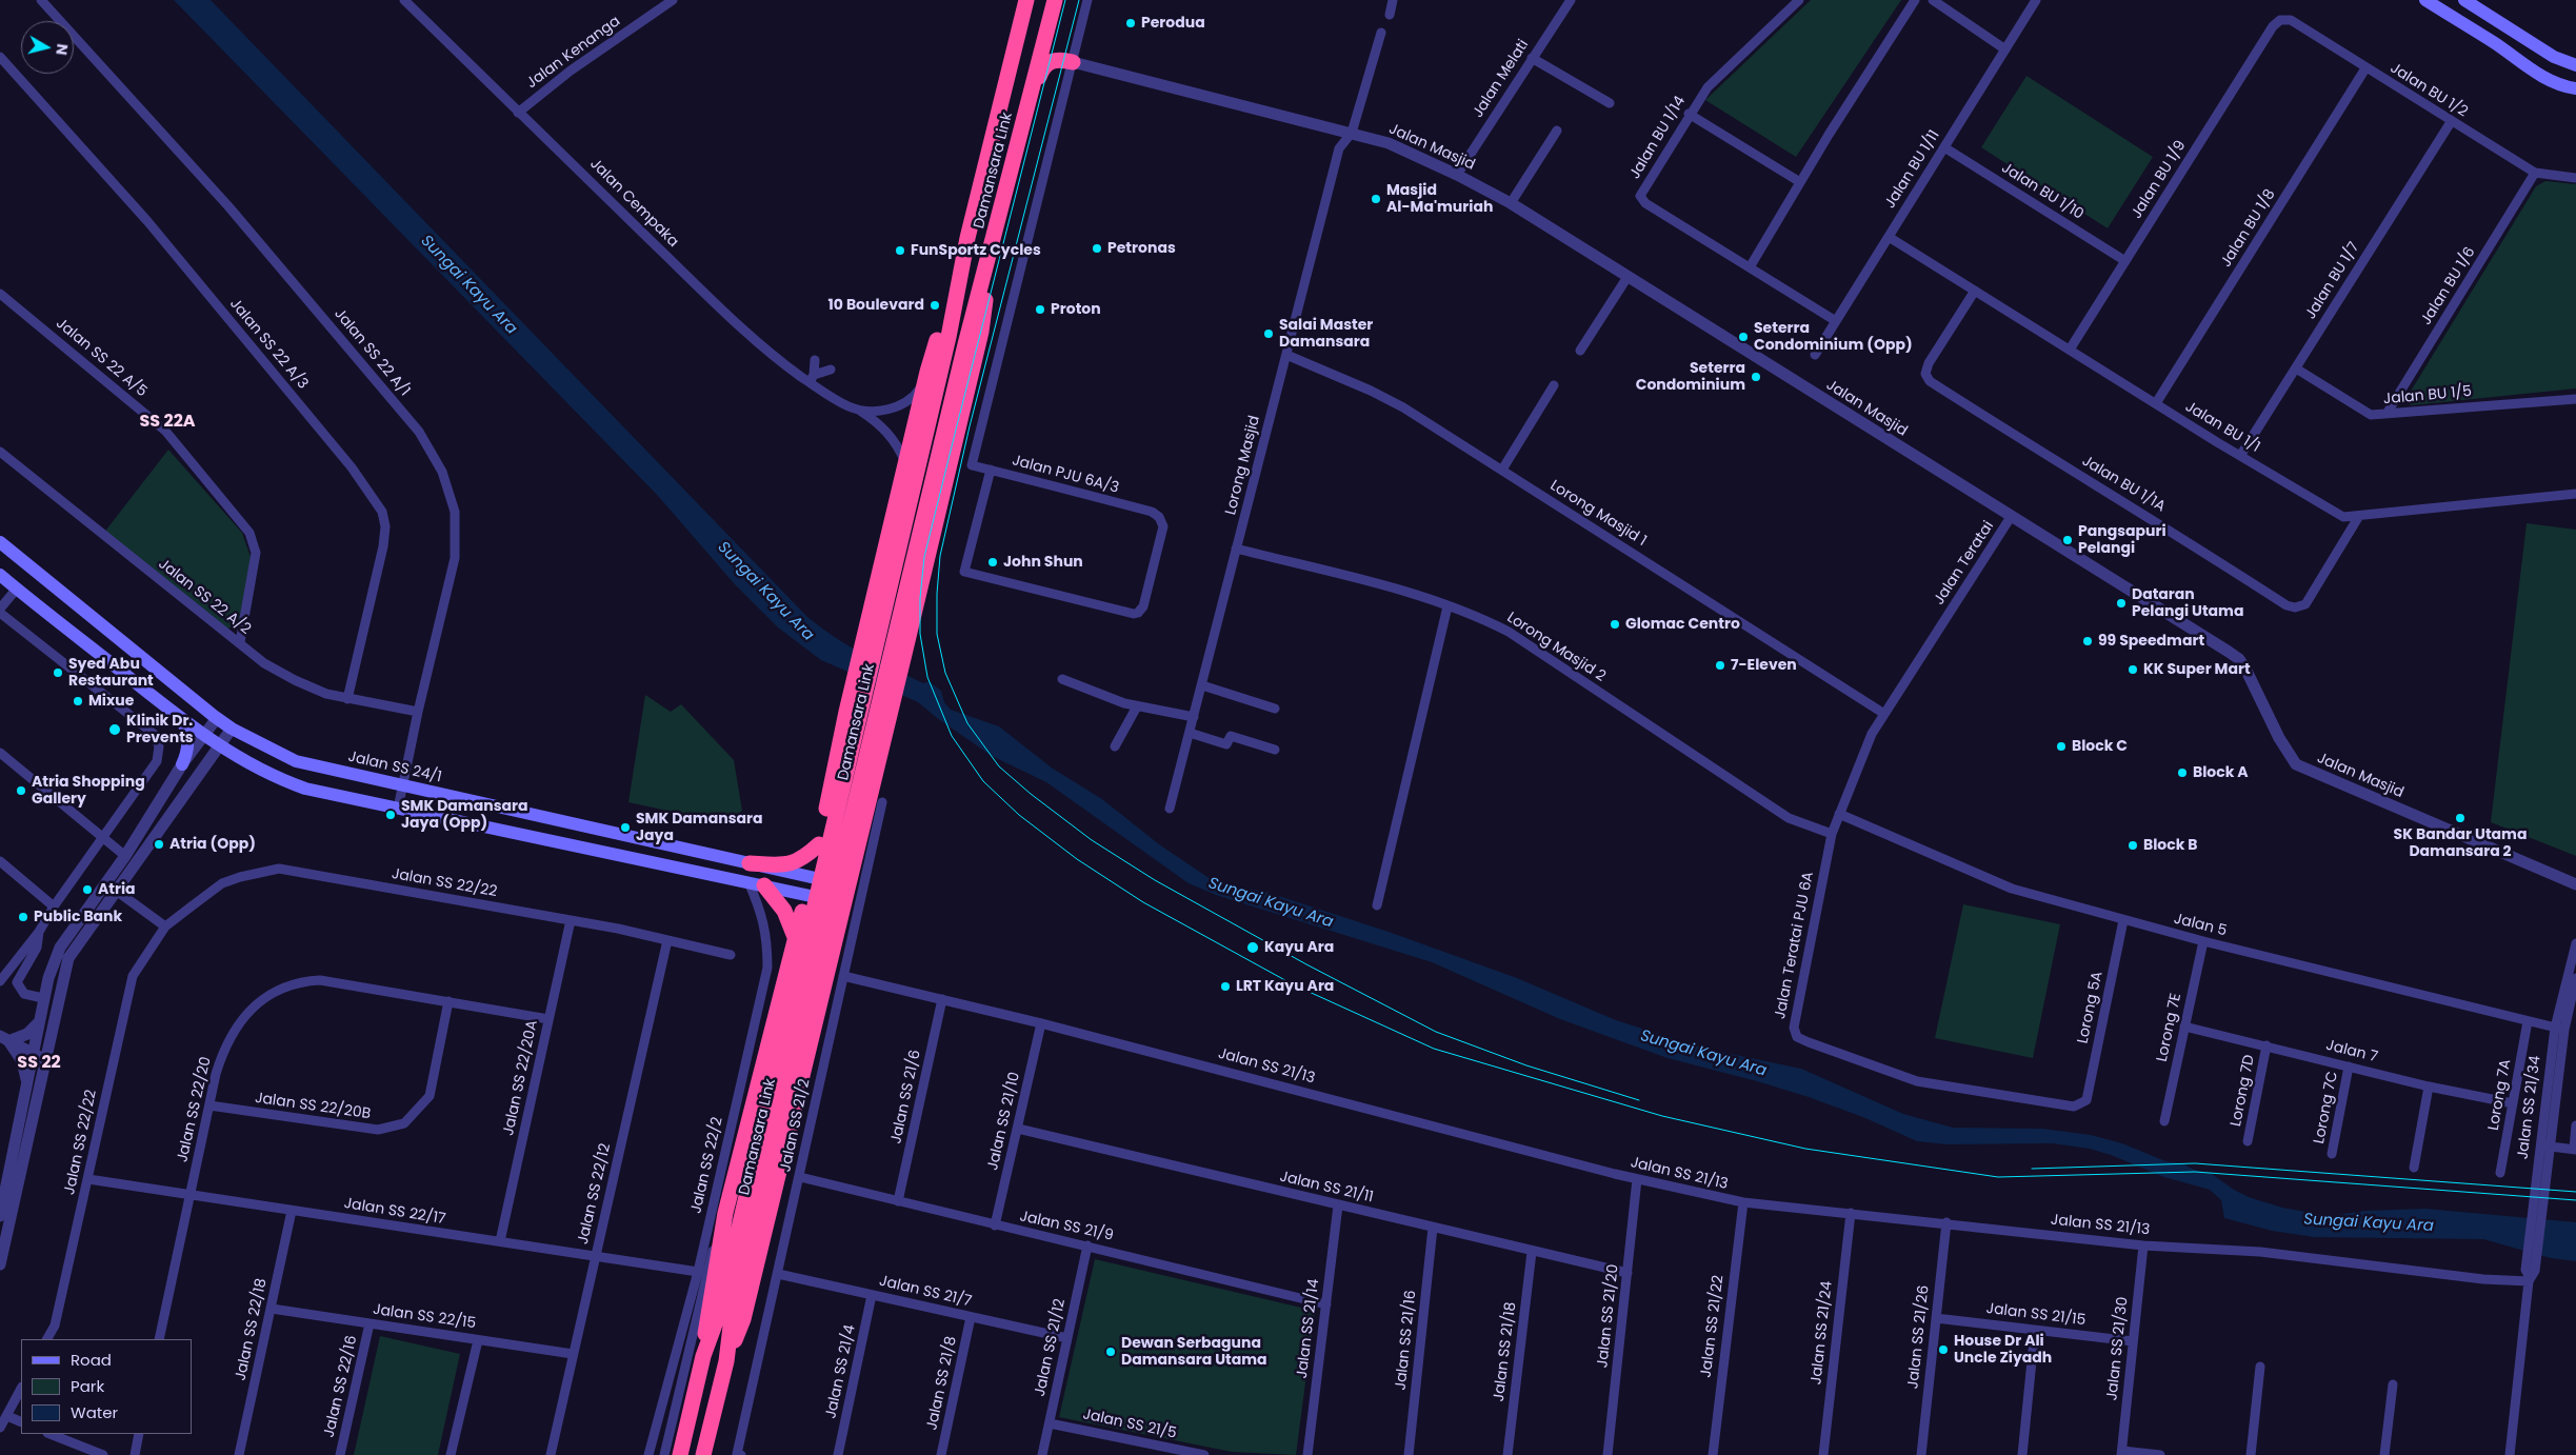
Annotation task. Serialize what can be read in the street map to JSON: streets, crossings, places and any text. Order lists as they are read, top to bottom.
{
  "streets": {
    "highway": ["Damansara Link"],
    "main road": ["Jalan SS 24/1"],
    "street": [
      "Jalan Kenanga",
      "Jalan Melati",
      "Jalan BU 1/2",
      "Jalan BU 1/14",
      "Jalan Masjid",
      "Jalan BU 1/11",
      "Jalan BU 1/9",
      "Jalan BU 1/10",
      "Jalan Cempaka",
      "Jalan BU 1/8",
      "Jalan BU 1/7",
      "Jalan BU 1/6",
      "Jalan SS 22 A/3",
      "Jalan SS 22 A/1",
      "Jalan SS 22 A/5",
      "Jalan BU 1/5",
      "Jalan BU 1/1",
      "Lorong Masjid",
      "Jalan PJU 6A/3",
      "Jalan BU 1/1A",
      "Lorong Masjid 1",
      "Jalan Teratai",
      "Jalan SS 22 A/2",
      "Lorong Masjid 2",
      "Jalan SS 22/22",
      "Jalan 5",
      "Jalan Teratai PJU 6A",
      "Lorong 5A",
      "Lorong 7E",
      "Jalan 7",
      "Jalan SS 21/13",
      "Jalan SS 22/20A",
      "Lorong 7D",
      "Lorong 7A",
      "Jalan SS 21/6",
      "Jalan SS 22/20B",
      "Lorong 7C",
      "Jalan SS 21/34",
      "Jalan SS 22/20",
      "Jalan SS 21/10",
      "Jalan SS 21/2",
      "Jalan SS 22/2",
      "Jalan SS 21/11",
      "Jalan SS 22/12",
      "Jalan SS 22/17",
      "Jalan SS 21/9",
      "Jalan SS 21/7",
      "Jalan SS 21/15",
      "Jalan SS 21/20",
      "Jalan SS 22/15",
      "Jalan SS 21/22",
      "Jalan SS 21/14",
      "Jalan SS 22/18",
      "Jalan SS 21/24",
      "Jalan SS 21/26",
      "Jalan SS 21/16",
      "Jalan SS 21/12",
      "Jalan SS 21/30",
      "Jalan SS 21/18",
      "Jalan SS 21/4",
      "Jalan SS 21/8",
      "Jalan SS 22/16",
      "Jalan SS 21/5"
    ]
  },
  "crossings": [
    ["Jalan Kenanga", "Jalan Cempaka"],
    ["Jalan Melati", "Jalan Masjid"],
    ["Jalan BU 1/2", "Jalan BU 1/9"],
    ["Jalan BU 1/2", "Jalan BU 1/8"],
    ["Jalan BU 1/2", "Jalan BU 1/7"],
    ["Jalan BU 1/2", "Jalan BU 1/6"],
    ["Jalan BU 1/14", "Jalan BU 1/11"],
    ["Jalan Masjid", "Lorong Masjid"],
    ["Jalan Masjid", "Jalan PJU 6A/3"],
    ["Jalan Masjid", "Jalan Teratai"],
    ["Jalan BU 1/11", "Jalan BU 1/10"],
    ["Jalan BU 1/11", "Jalan BU 1/1"],
    ["Jalan BU 1/9", "Jalan BU 1/10"],
    ["Jalan BU 1/9", "Jalan BU 1/1"],
    ["Jalan BU 1/8", "Jalan BU 1/1"],
    ["Jalan BU 1/7", "Jalan BU 1/5"],
    ["Jalan BU 1/7", "Jalan BU 1/1"],
    ["Jalan BU 1/6", "Jalan BU 1/5"],
    ["Jalan SS 22 A/3", "Jalan SS 22 A/2"],
    ["Jalan SS 22 A/1", "Jalan SS 22 A/2"],
    ["Jalan SS 22 A/1", "Jalan SS 24/1"],
    ["Jalan SS 22 A/5", "Jalan SS 22 A/2"],
    ["Jalan BU 1/1", "Jalan BU 1/1A"],
    ["Lorong Masjid", "Lorong Masjid 1"],
    ["Lorong Masjid", "Lorong Masjid 2"],
    ["Lorong Masjid 1", "Jalan Teratai"],
    ["Lorong Masjid 1", "Jalan Teratai PJU 6A"],
    ["Jalan Teratai", "Jalan Teratai PJU 6A"],
    ["Lorong Masjid 2", "Jalan Teratai PJU 6A"],
    ["Jalan SS 22/22", "Jalan SS 22/20A"],
    ["Jalan SS 22/22", "Jalan SS 22/12"],
    ["Jalan SS 22/22", "Jalan SS 22/17"],
    ["Jalan 5", "Jalan Teratai PJU 6A"],
    ["Jalan 5", "Lorong 5A"],
    ["Jalan 5", "Lorong 7E"],
    ["Jalan 5", "Lorong 7A"],
    ["Jalan 5", "Jalan SS 21/34"],
    ["Jalan Teratai PJU 6A", "Lorong 5A"],
    ["Lorong 7E", "Jalan 7"],
    ["Jalan 7", "Lorong 7D"],
    ["Jalan 7", "Lorong 7A"],
    ["Jalan 7", "Lorong 7C"],
    ["Jalan SS 21/13", "Jalan SS 21/6"],
    ["Jalan SS 21/13", "Jalan SS 21/34"],
    ["Jalan SS 21/13", "Jalan SS 21/10"],
    ["Jalan SS 21/13", "Jalan SS 21/2"],
    ["Jalan SS 21/13", "Jalan SS 21/20"],
    ["Jalan SS 21/13", "Jalan SS 21/22"],
    ["Jalan SS 21/13", "Jalan SS 21/24"],
    ["Jalan SS 21/13", "Jalan SS 21/26"],
    ["Jalan SS 21/13", "Jalan SS 21/30"],
    ["Jalan SS 22/20A", "Jalan SS 22/20"],
    ["Jalan SS 22/20A", "Jalan SS 22/17"],
    ["Jalan SS 21/6", "Jalan SS 21/9"],
    ["Jalan SS 22/20B", "Jalan SS 22/20"],
    ["Jalan SS 22/20", "Jalan SS 22/17"],
    ["Jalan SS 21/10", "Jalan SS 21/11"],
    ["Jalan SS 21/10", "Jalan SS 21/9"],
    ["Jalan SS 21/2", "Jalan SS 21/9"],
    ["Jalan SS 21/2", "Jalan SS 21/7"],
    ["Jalan SS 22/2", "Jalan SS 22/17"],
    ["Jalan SS 21/11", "Jalan SS 21/20"],
    ["Jalan SS 21/11", "Jalan SS 21/14"],
    ["Jalan SS 21/11", "Jalan SS 21/16"],
    ["Jalan SS 21/11", "Jalan SS 21/18"],
    ["Jalan SS 22/12", "Jalan SS 22/17"],
    ["Jalan SS 22/12", "Jalan SS 22/15"],
    ["Jalan SS 22/17", "Jalan SS 22/18"],
    ["Jalan SS 21/9", "Jalan SS 21/14"],
    ["Jalan SS 21/9", "Jalan SS 21/12"],
    ["Jalan SS 21/7", "Jalan SS 21/12"],
    ["Jalan SS 21/7", "Jalan SS 21/4"],
    ["Jalan SS 21/7", "Jalan SS 21/8"],
    ["Jalan SS 21/15", "Jalan SS 21/26"],
    ["Jalan SS 21/15", "Jalan SS 21/30"],
    ["Jalan SS 22/15", "Jalan SS 22/18"],
    ["Jalan SS 22/15", "Jalan SS 22/16"],
    ["Jalan SS 21/12", "Jalan SS 21/5"]
  ],
  "districts": ["SS 22A", "SS 22"],
  "water": ["Sungai Kayu Ara"],
  "places": [
    "Perodua",
    "Masjid Al-Ma'muriah",
    "Petronas",
    "FunSportz Cycles",
    "10 Boulevard",
    "Proton",
    "Salai Master Damansara",
    "Seterra Condominium (Opp)",
    "Seterra Condominium",
    "Pangsapuri Pelangi",
    "John Shun",
    "Dataran Pelangi Utama",
    "Glomac Centro",
    "99 Speedmart",
    "7-Eleven",
    "KK Super Mart",
    "Syed Abu Restaurant",
    "Mixue",
    "Klinik Dr. Prevents",
    "Block C",
    "Block A",
    "Atria Shopping Gallery",
    "SMK Damansara Jaya (Opp)",
    "SK Bandar Utama Damansara 2",
    "SMK Damansara Jaya",
    "Atria (Opp)",
    "Block B",
    "Atria",
    "Public Bank",
    "Kayu Ara",
    "LRT Kayu Ara",
    "House Dr Ali Uncle Ziyadh",
    "Dewan Serbaguna Damansara Utama"
  ],
  "legend": ["Road", "Park", "Water"],
  "north": "right"
}
